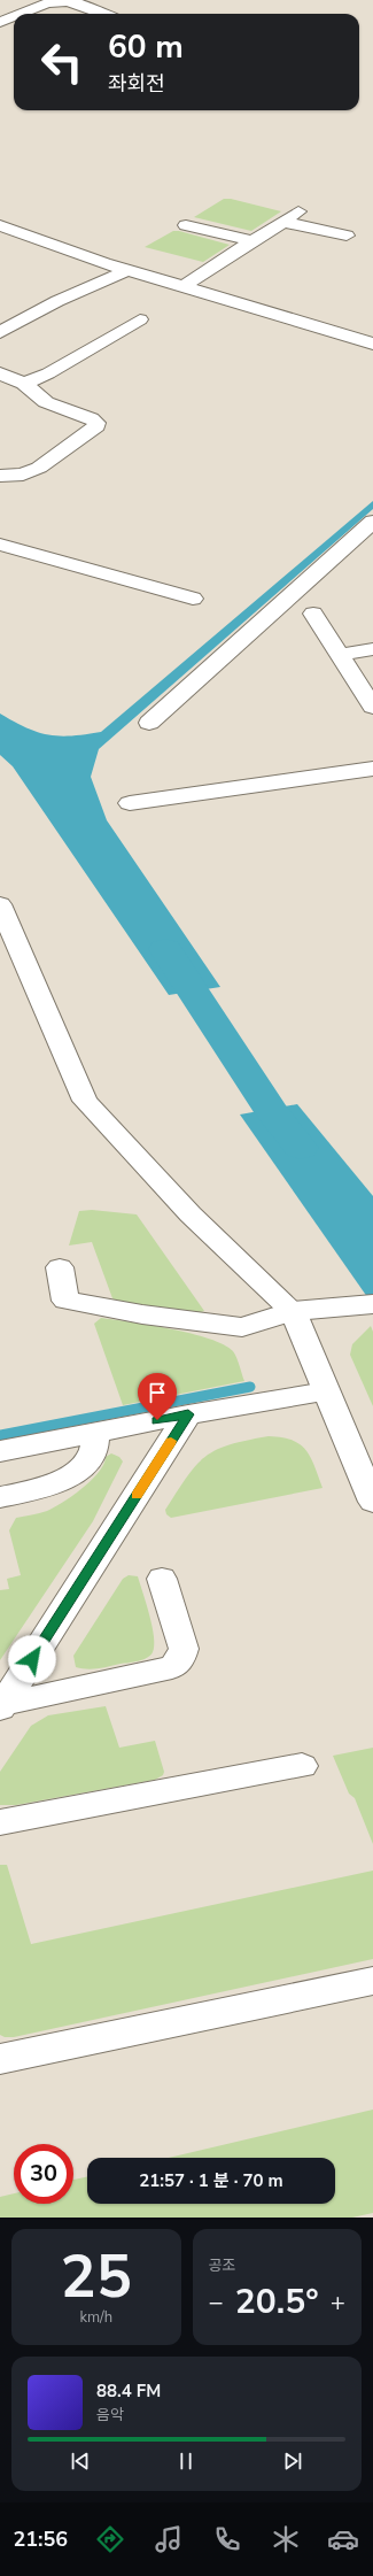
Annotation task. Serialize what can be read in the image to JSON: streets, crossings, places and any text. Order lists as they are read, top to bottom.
{
  "page": {
    "turn": ["60 m", "좌회전"],
    "limit": "30",
    "trip": "21:57 · 1 분 · 70 m",
    "tile": [
      ["25", "km/h"],
      "공조"
    ],
    "heat": ["−", "20.5°", "+"],
    "song": ["88.4 FM", "음악"],
    "tabs": "21:56"
  }
}
